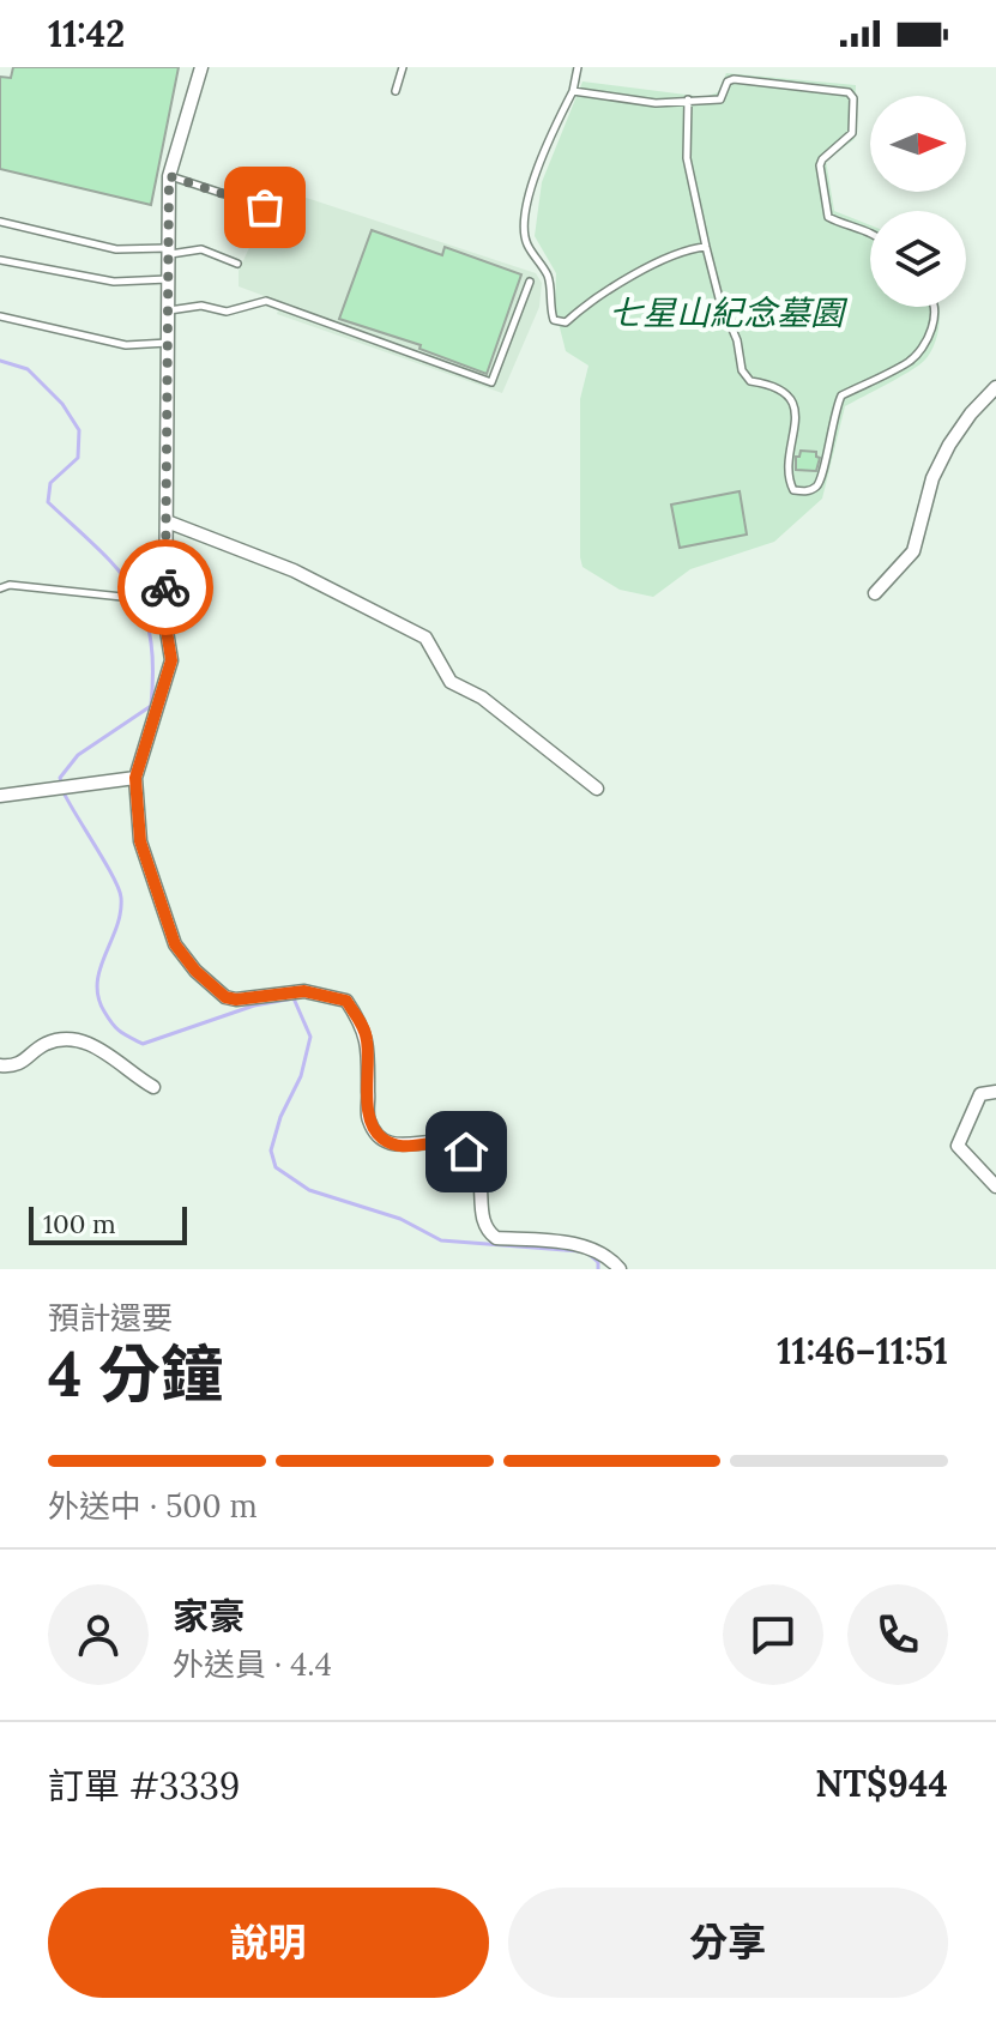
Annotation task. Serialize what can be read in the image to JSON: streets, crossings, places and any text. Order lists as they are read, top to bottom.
{
  "parks": ["七星山紀念墓園"],
  "scale_bar": "100 m",
  "north": "right",
  "page": {
    "status": "11:42",
    "scale": "100 m",
    "heading": ["4 分鐘", "預計還要", "11:46–11:51"],
    "panel": [
      "家豪",
      "外送員 · 4.4",
      "訂單 #3339",
      "NT$944"
    ],
    "bar": "外送中 · 500 m",
    "buttons": ["說明", "分享"]
  }
}
